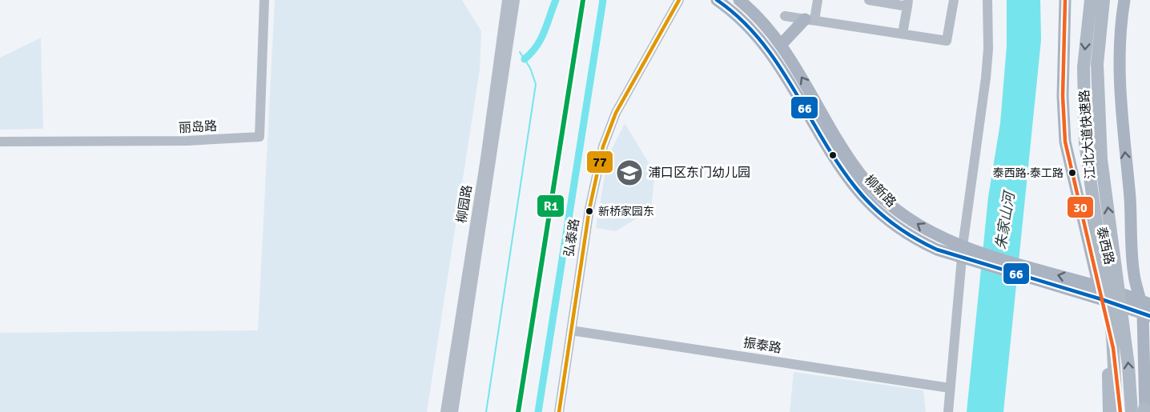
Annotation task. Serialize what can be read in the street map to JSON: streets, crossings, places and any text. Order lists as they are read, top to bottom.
{
  "streets": {
    "highway": ["江北大道快速路"],
    "main road": ["柳新路", "泰西路"],
    "street": [
      "丽岛路",
      "柳园路",
      "弘泰路",
      "振泰路"
    ]
  },
  "crossings": [
    ["江北大道快速路", "泰西路"],
    ["柳新路", "泰西路"],
    ["弘泰路", "振泰路"]
  ],
  "water": ["朱家山河"],
  "places": {
    "school or university": ["浦口区东门幼儿园"],
    "other": ["泰西路·泰工路", "新桥家园东"]
  },
  "lines": [
    "transit line R1",
    "transit line 66",
    "transit line 77",
    "transit line 30"
  ]
}
